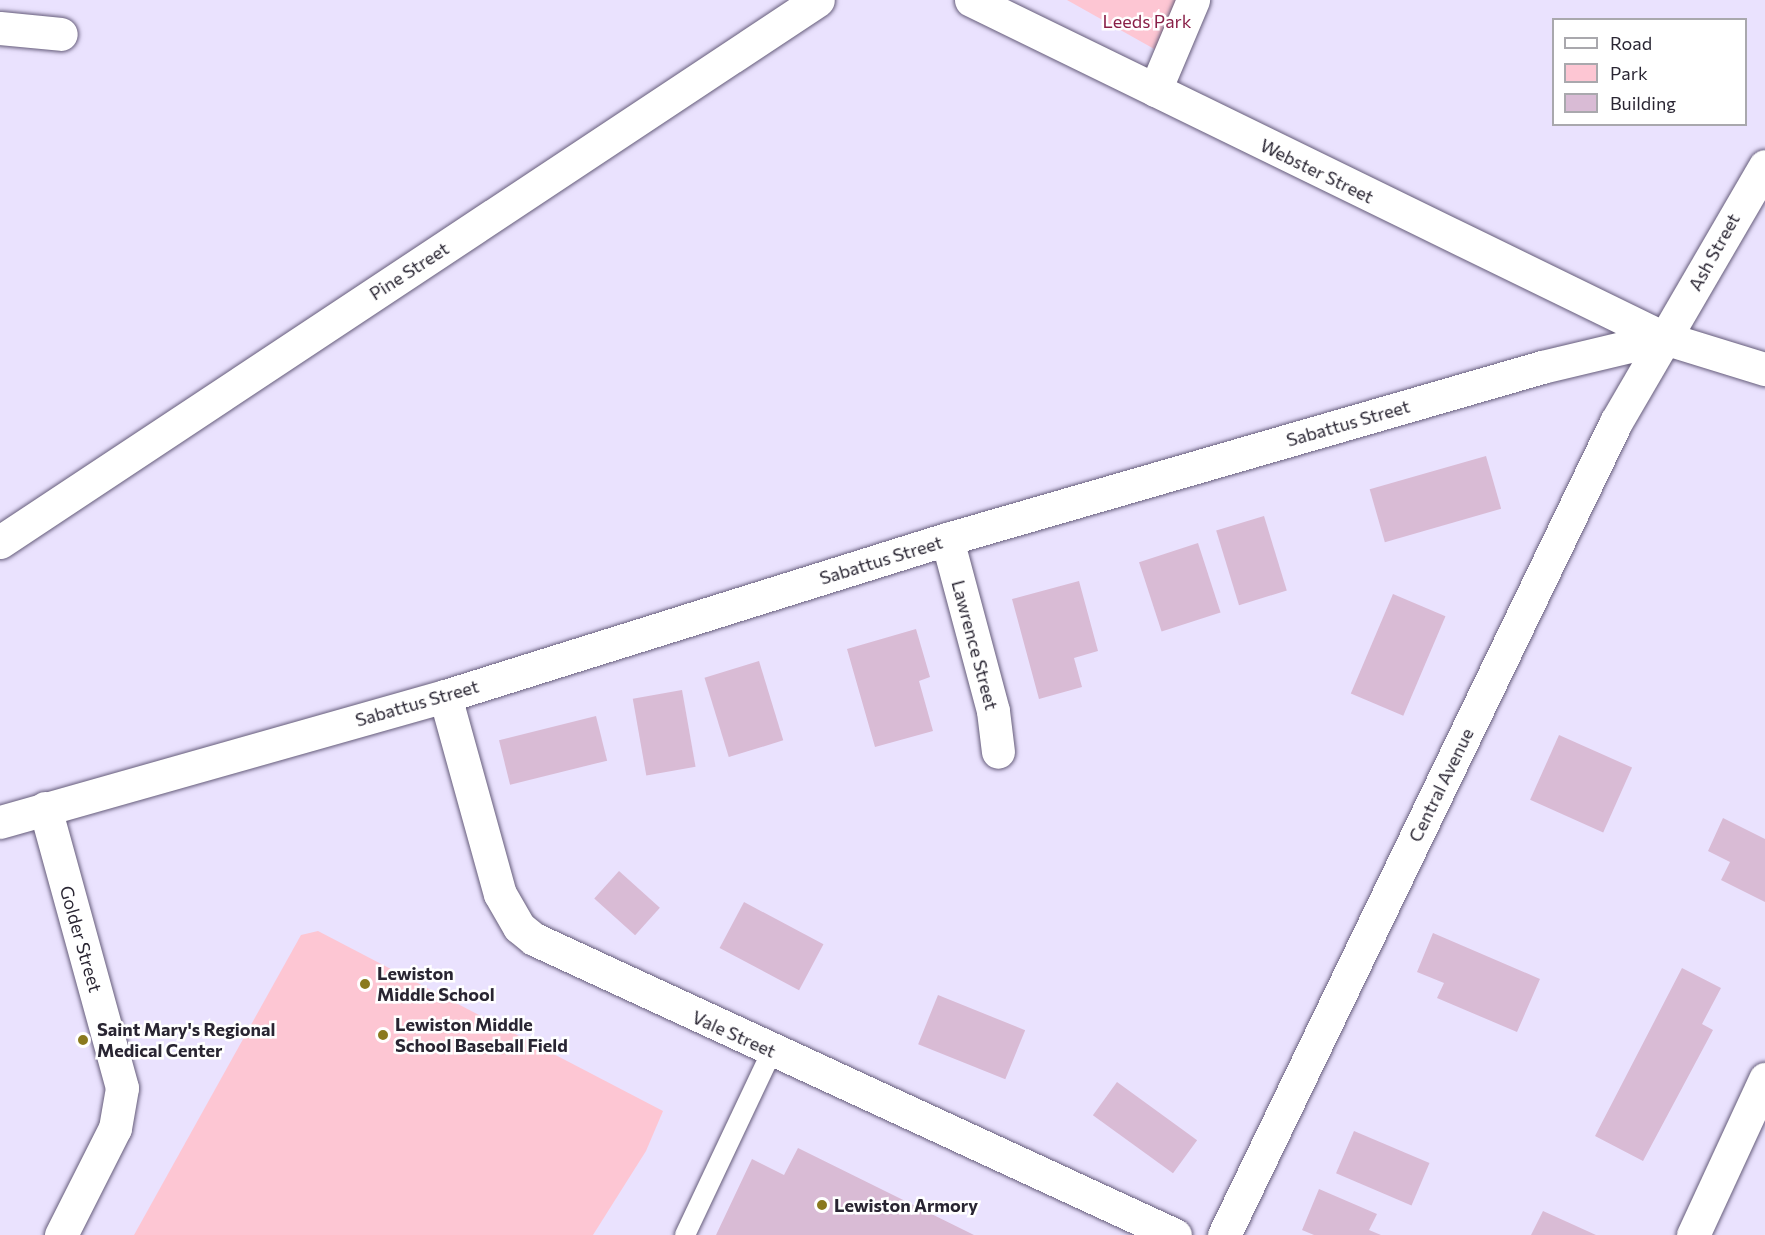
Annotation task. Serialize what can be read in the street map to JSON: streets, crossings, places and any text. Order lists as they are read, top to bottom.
{
  "streets": {
    "street": [
      "Webster Street",
      "Ash Street",
      "Pine Street",
      "Sabattus Street",
      "Lawrence Street",
      "Central Avenue",
      "Golder Street",
      "Vale Street"
    ]
  },
  "crossings": [
    ["Webster Street", "Ash Street"],
    ["Webster Street", "Sabattus Street"],
    ["Webster Street", "Central Avenue"],
    ["Ash Street", "Sabattus Street"],
    ["Ash Street", "Central Avenue"],
    ["Sabattus Street", "Lawrence Street"],
    ["Sabattus Street", "Central Avenue"],
    ["Sabattus Street", "Golder Street"],
    ["Sabattus Street", "Vale Street"]
  ],
  "parks": ["Leeds Park"],
  "places": [
    "Lewiston Middle School",
    "Lewiston Middle School Baseball Field",
    "Saint Mary's Regional Medical Center",
    "Lewiston Armory"
  ],
  "legend": ["Road", "Park", "Building"]
}
